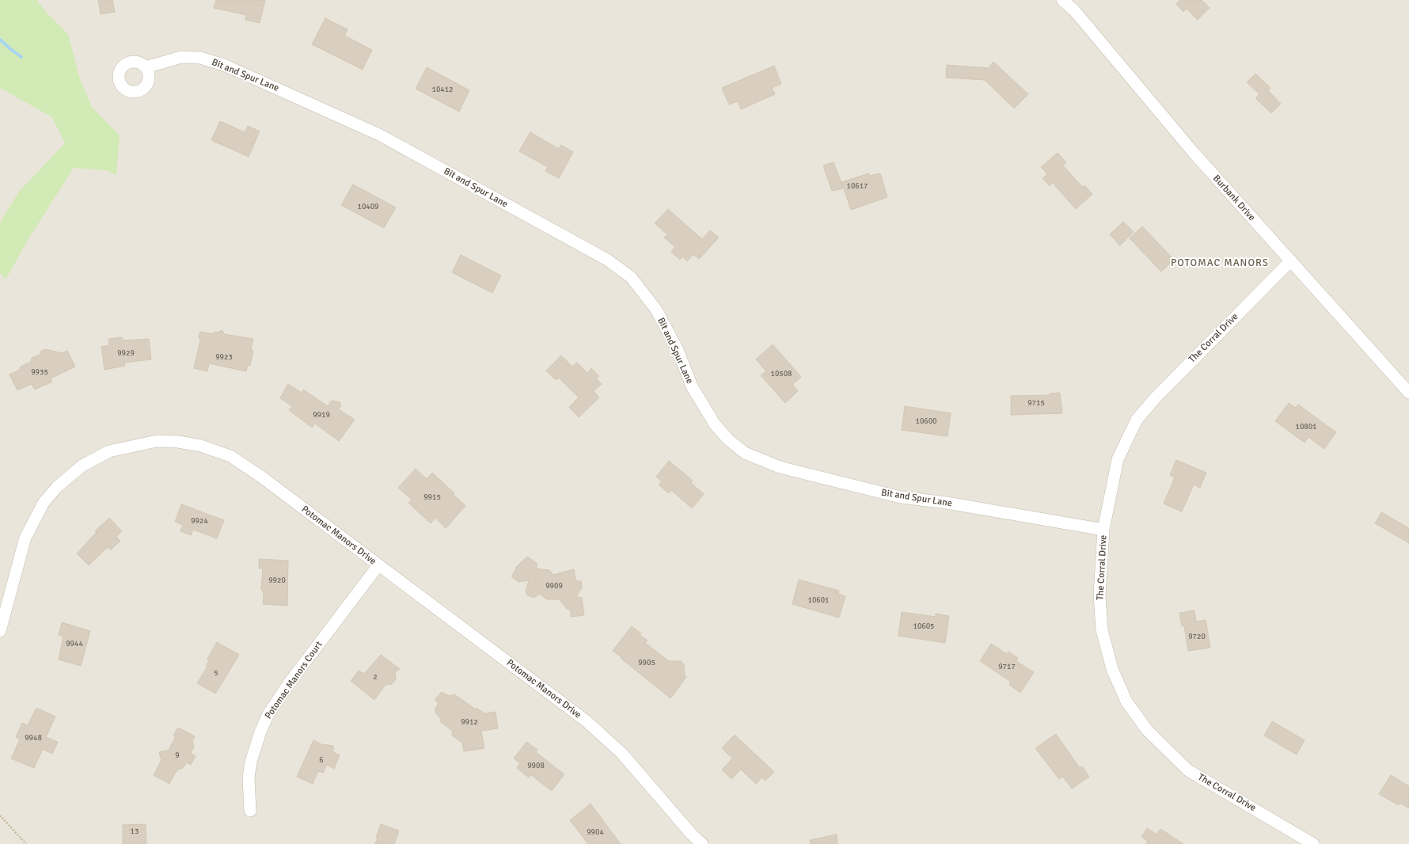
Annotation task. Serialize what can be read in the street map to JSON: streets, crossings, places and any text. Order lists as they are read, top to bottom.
{
  "streets": {
    "street": [
      "Bit and Spur Lane",
      "Burbank Drive",
      "The Corral Drive",
      "Potomac Manors Drive",
      "Potomac Manors Court"
    ]
  },
  "crossings": [
    ["Bit and Spur Lane", "The Corral Drive"],
    ["Burbank Drive", "The Corral Drive"],
    ["Potomac Manors Drive", "Potomac Manors Court"]
  ],
  "districts": ["POTOMAC MANORS"],
  "house_numbers": [
    "10412",
    "10617",
    "10409",
    "9929",
    "9923",
    "9935",
    "10508",
    "9715",
    "9919",
    "10600",
    "10801",
    "9915",
    "9924",
    "9920",
    "9909",
    "10601",
    "10605",
    "9720",
    "9944",
    "9905",
    "9717",
    "5",
    "2",
    "9912",
    "9948",
    "9",
    "6",
    "9908",
    "13",
    "9904"
  ]
}
